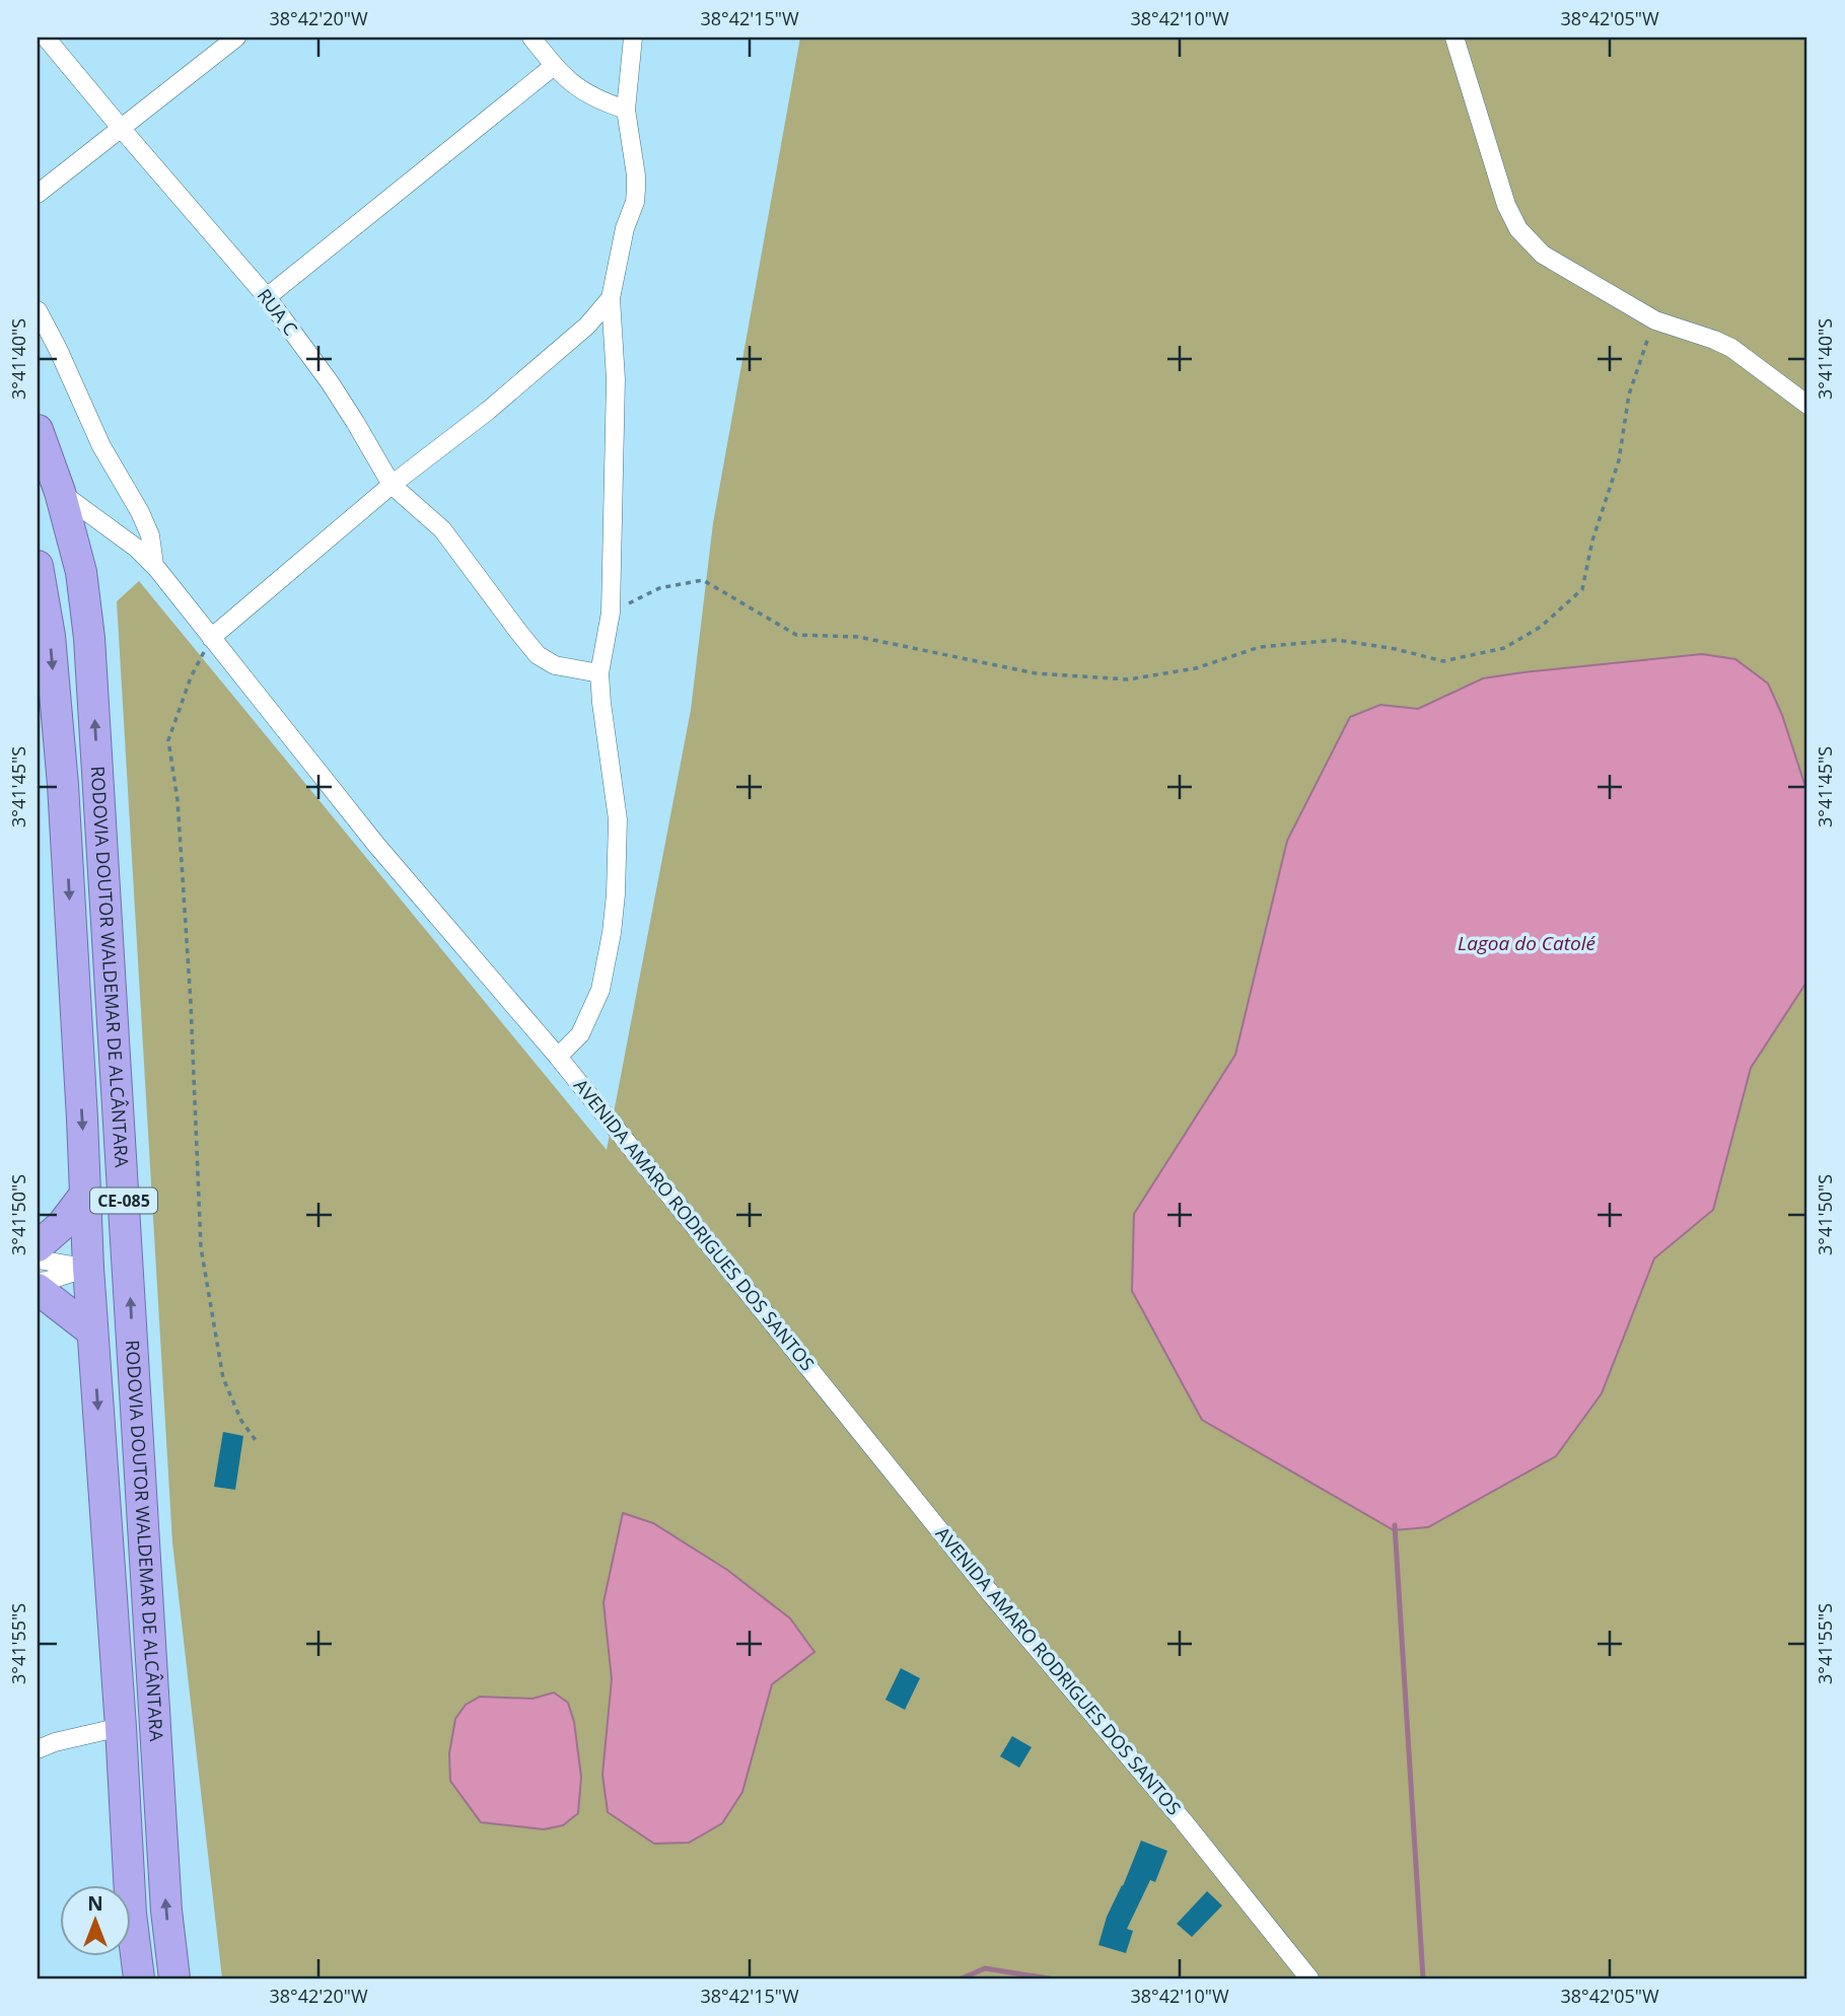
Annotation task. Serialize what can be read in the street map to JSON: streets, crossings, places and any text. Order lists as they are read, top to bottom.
{
  "streets": {
    "highway": ["RODOVIA DOUTOR WALDEMAR DE ALCÂNTARA", "CE-085"],
    "street": ["RUA C", "AVENIDA AMARO RODRIGUES DOS SANTOS"]
  },
  "crossings": [
    ["RODOVIA DOUTOR WALDEMAR DE ALCÂNTARA", "AVENIDA AMARO RODRIGUES DOS SANTOS"]
  ],
  "water": ["Lagoa do Catolé"],
  "north": "top",
  "coordinates": [
    "38°42'20\"W",
    "38°42'15\"W",
    "38°42'10\"W",
    "38°42'05\"W",
    "3°41'40\"S",
    "3°41'45\"S",
    "3°41'50\"S",
    "3°41'55\"S"
  ]
}
